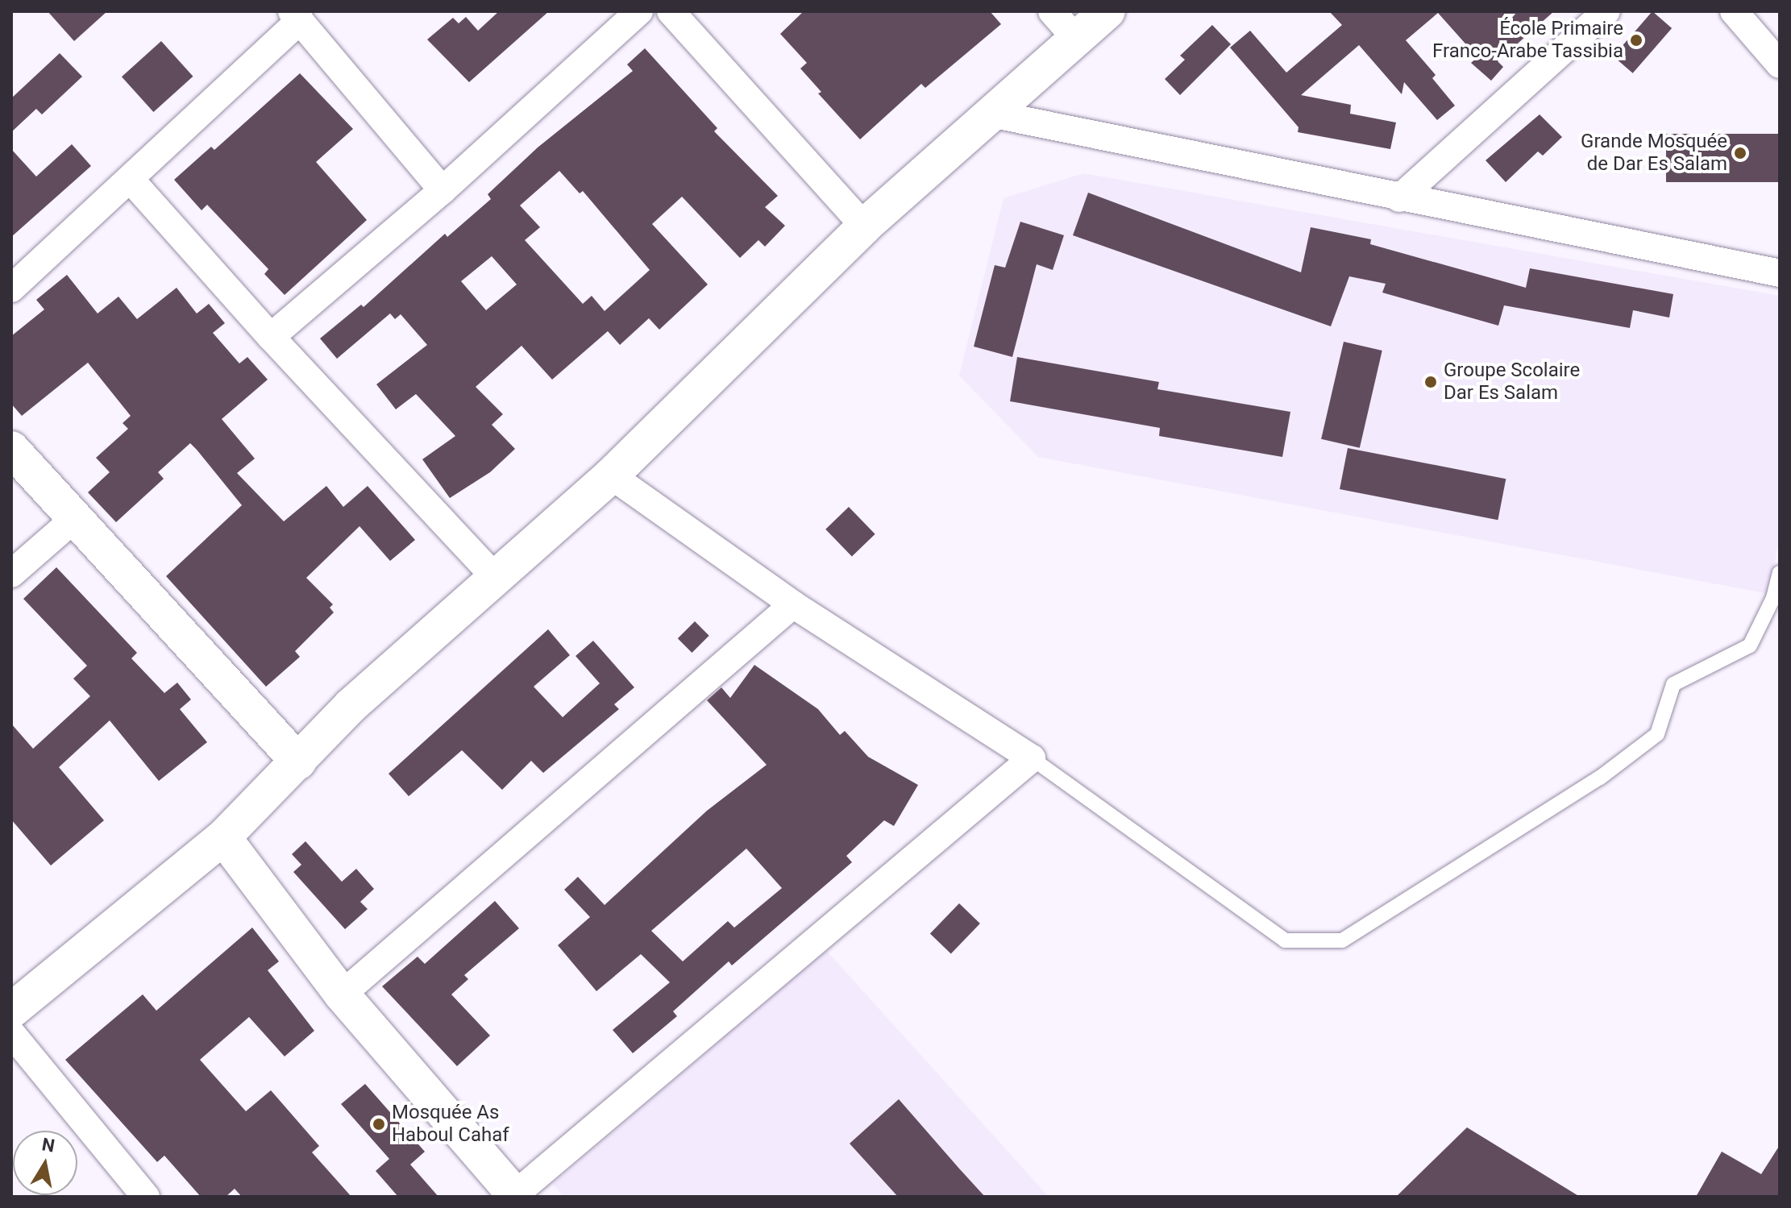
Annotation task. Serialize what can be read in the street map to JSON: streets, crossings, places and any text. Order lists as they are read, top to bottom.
{
  "places": [
    "École Primaire Franco-Arabe Tassibia",
    "Grande Mosquée de Dar Es Salam",
    "Groupe Scolaire Dar Es Salam",
    "Mosquée As Haboul Cahaf"
  ],
  "north": "top"
}
